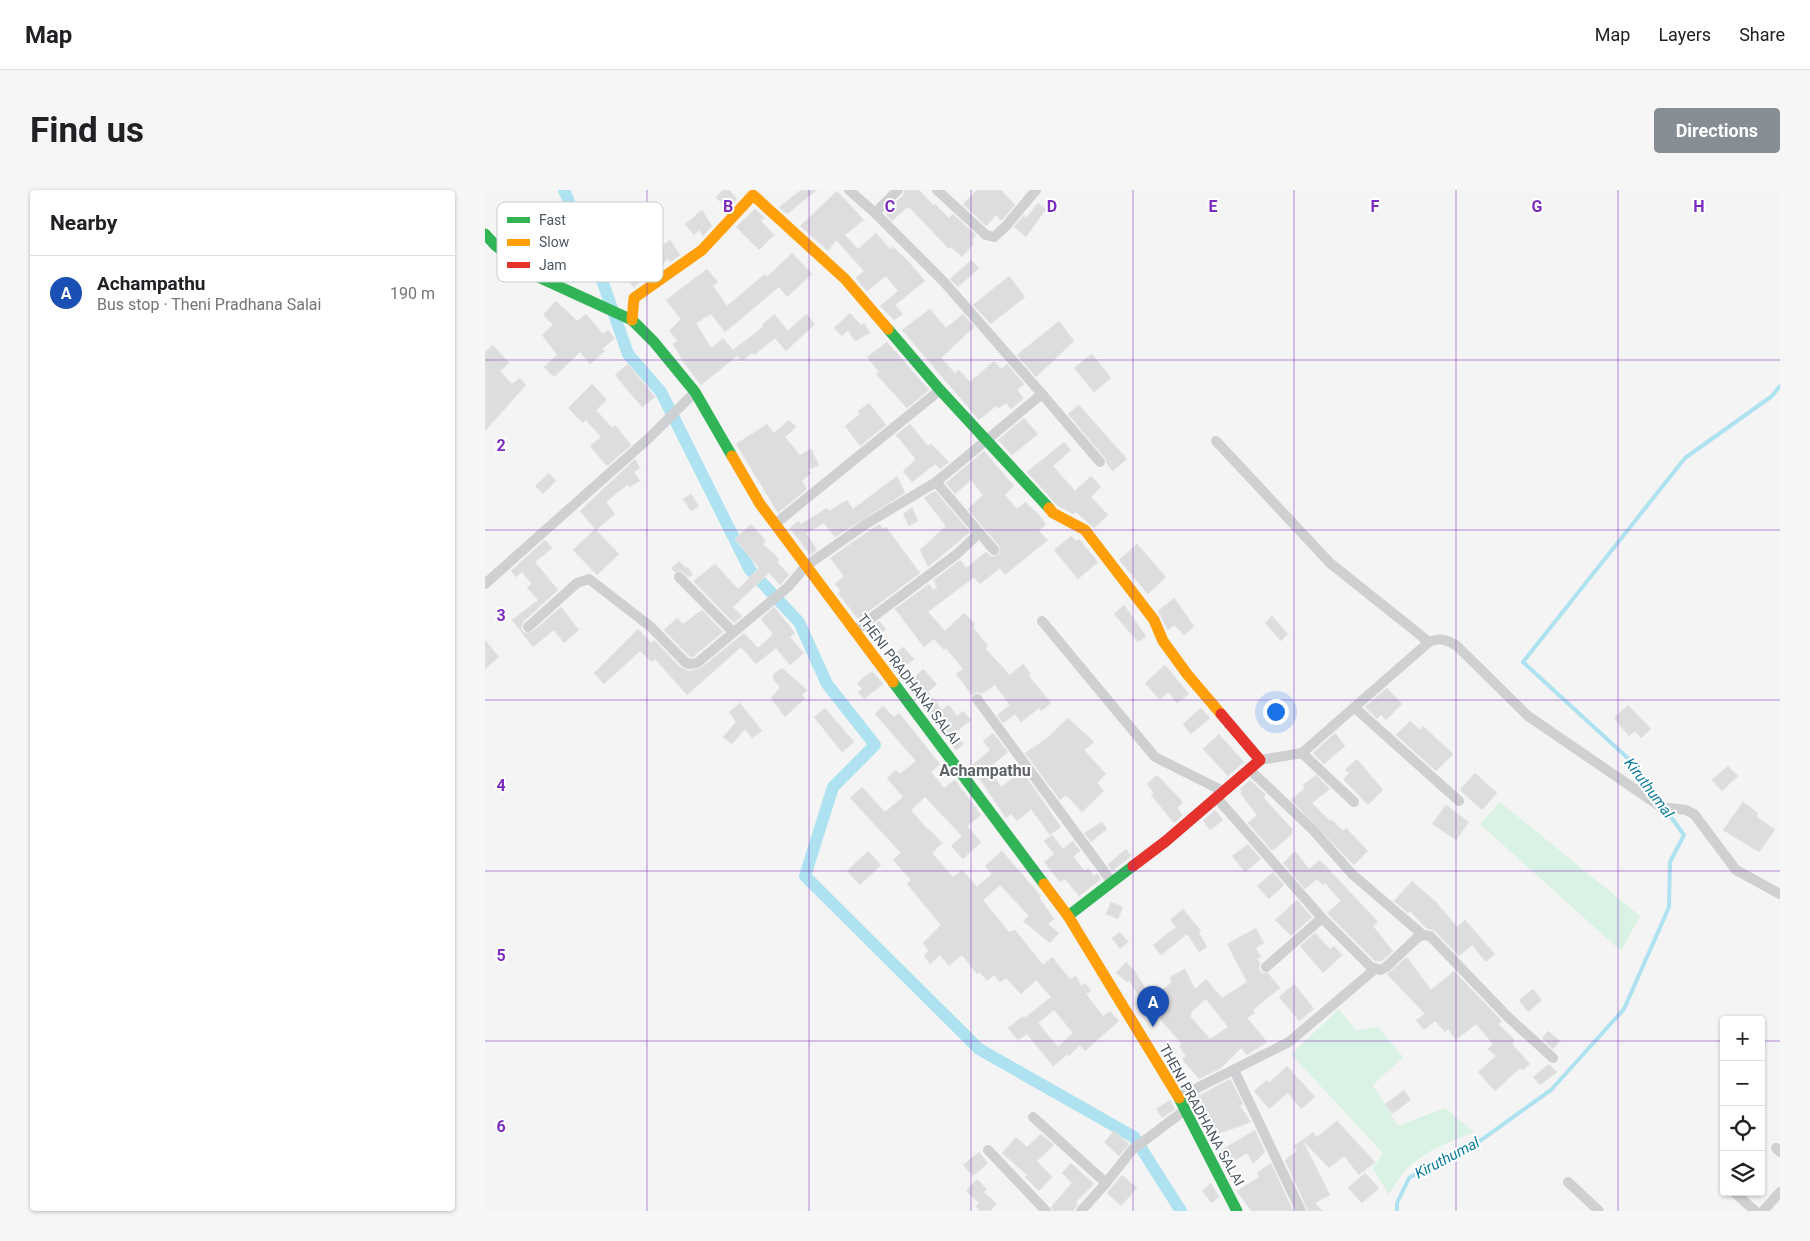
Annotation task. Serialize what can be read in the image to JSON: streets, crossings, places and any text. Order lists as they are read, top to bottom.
{
  "streets": {
    "main road": ["THENI PRADHANA SALAI"]
  },
  "districts": ["Achampathu"],
  "water": ["Kiruthumal"],
  "legend": ["Fast", "Slow", "Jam"],
  "page": {
    "header": "Map",
    "nav": ["Map", "Layers", "Share"],
    "buttons": "Directions",
    "title": "Find us",
    "heading": "Nearby",
    "list": [
      {
        "mark": "A",
        "name": "Achampathu",
        "note": "Bus stop · Theni Pradhana Salai",
        "value": "190 m"
      }
    ],
    "pins": "A",
    "map_buttons": ["+", "−"]
  },
  "grid": {
    "columns": [
      "B",
      "C",
      "D",
      "E",
      "F",
      "G",
      "H"
    ],
    "rows": [
      "2",
      "3",
      "4",
      "5",
      "6"
    ]
  }
}
